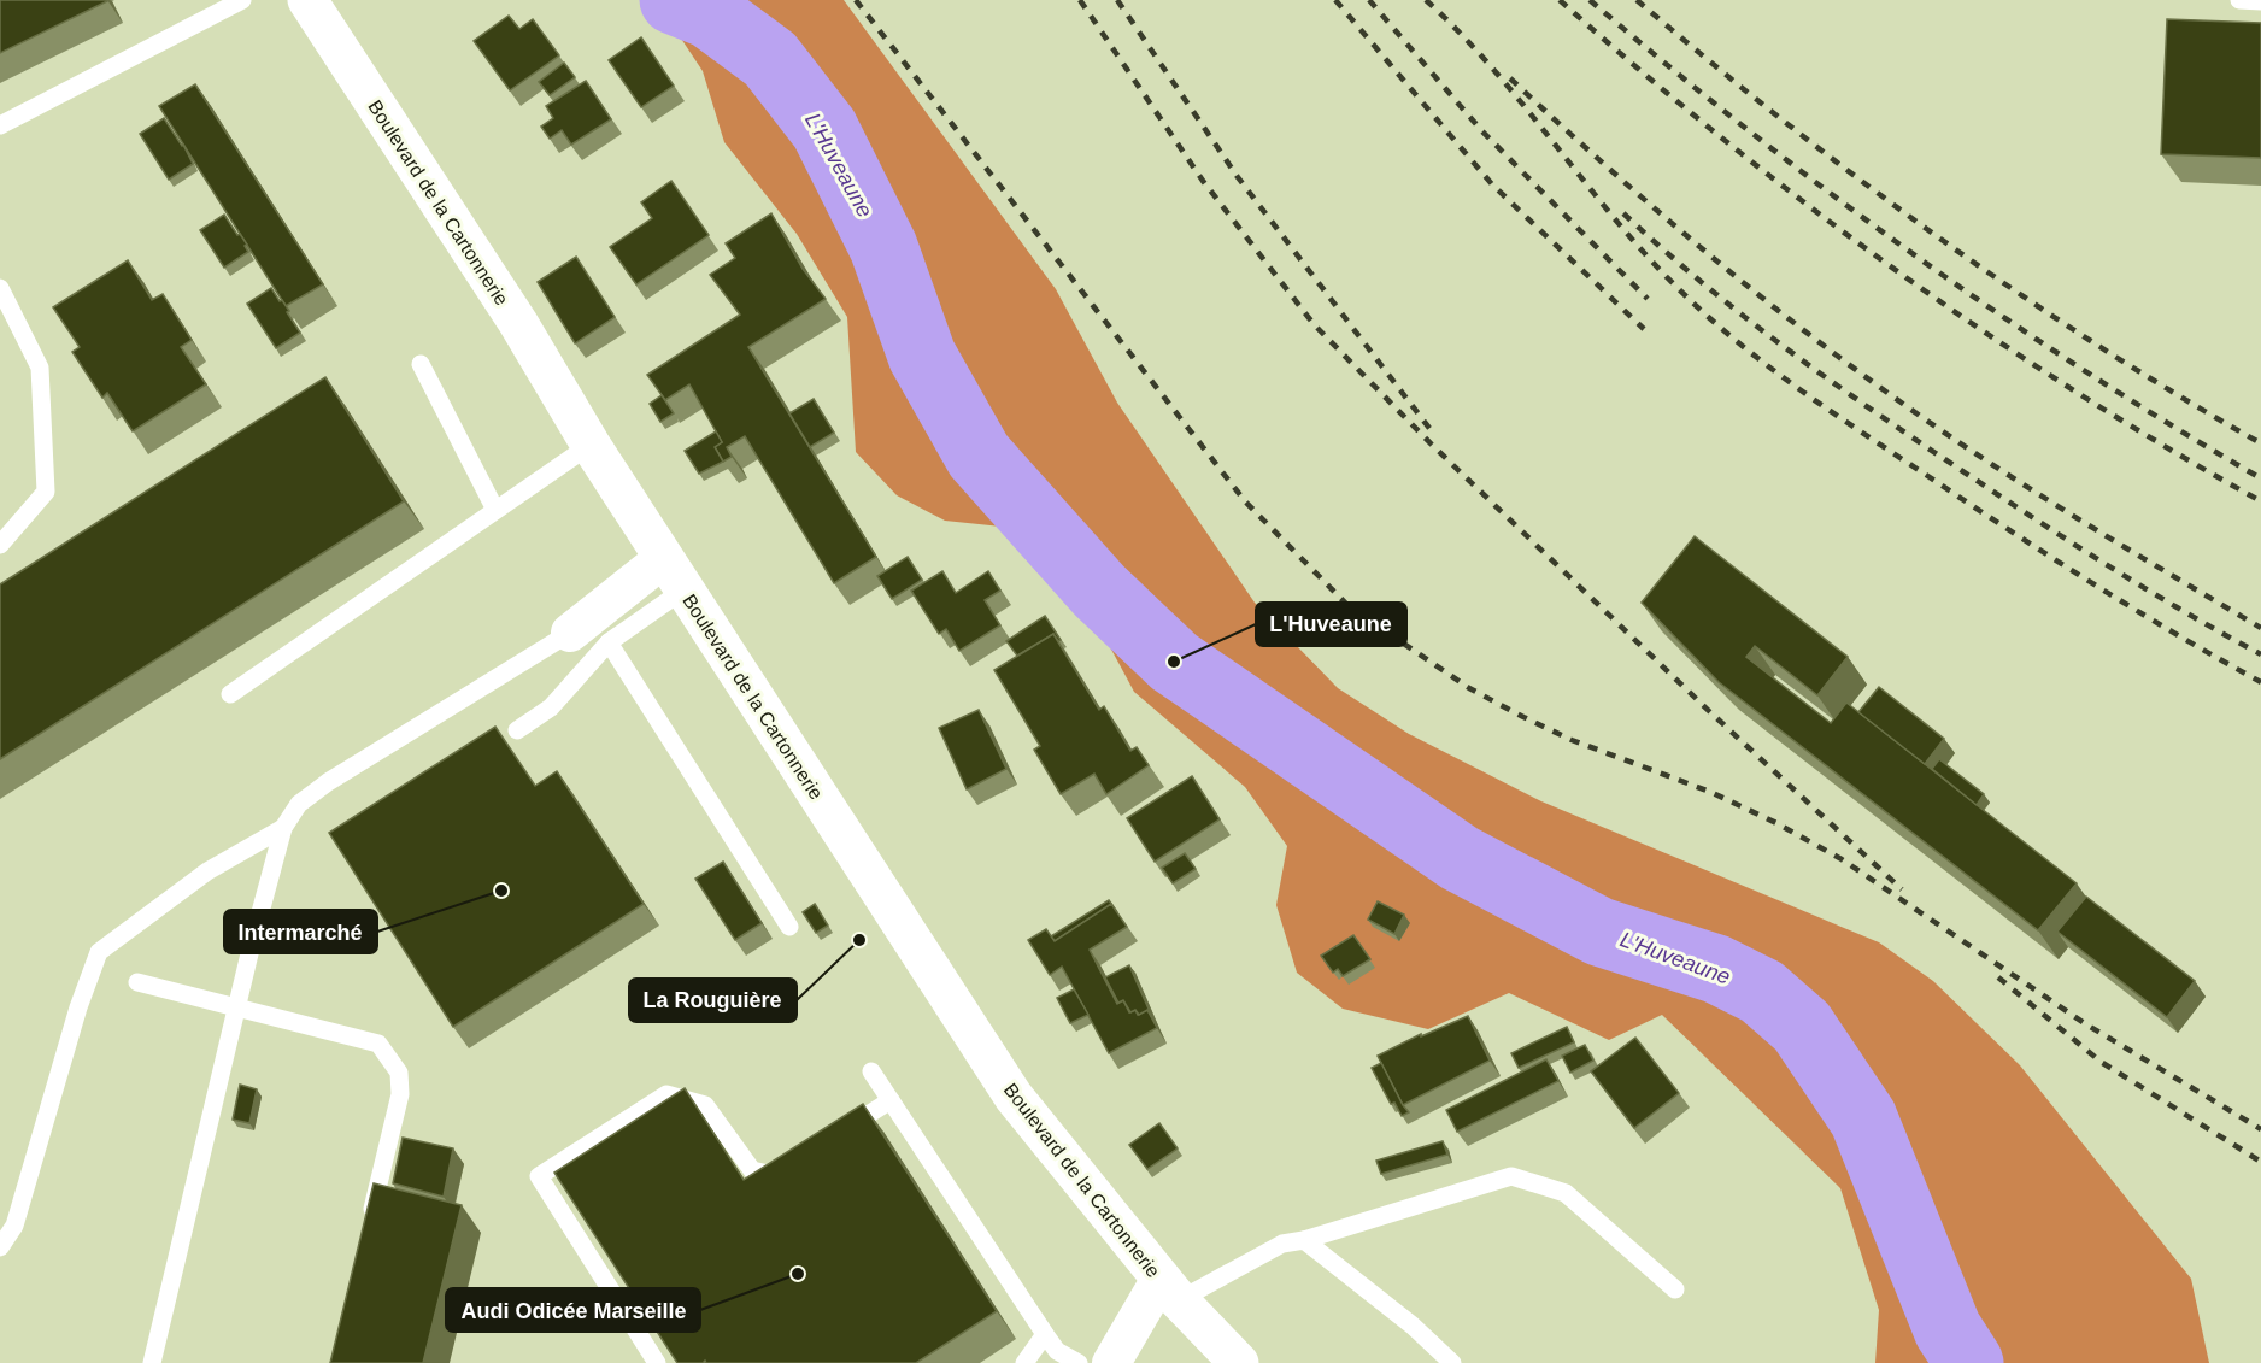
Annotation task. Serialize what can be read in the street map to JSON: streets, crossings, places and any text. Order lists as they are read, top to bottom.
{
  "streets": {
    "main road": ["Boulevard de la Cartonnerie"]
  },
  "water": ["L'Huveaune"],
  "places": [
    "L'Huveaune",
    "Intermarché",
    "La Rouguière",
    "Audi Odicée Marseille"
  ]
}
